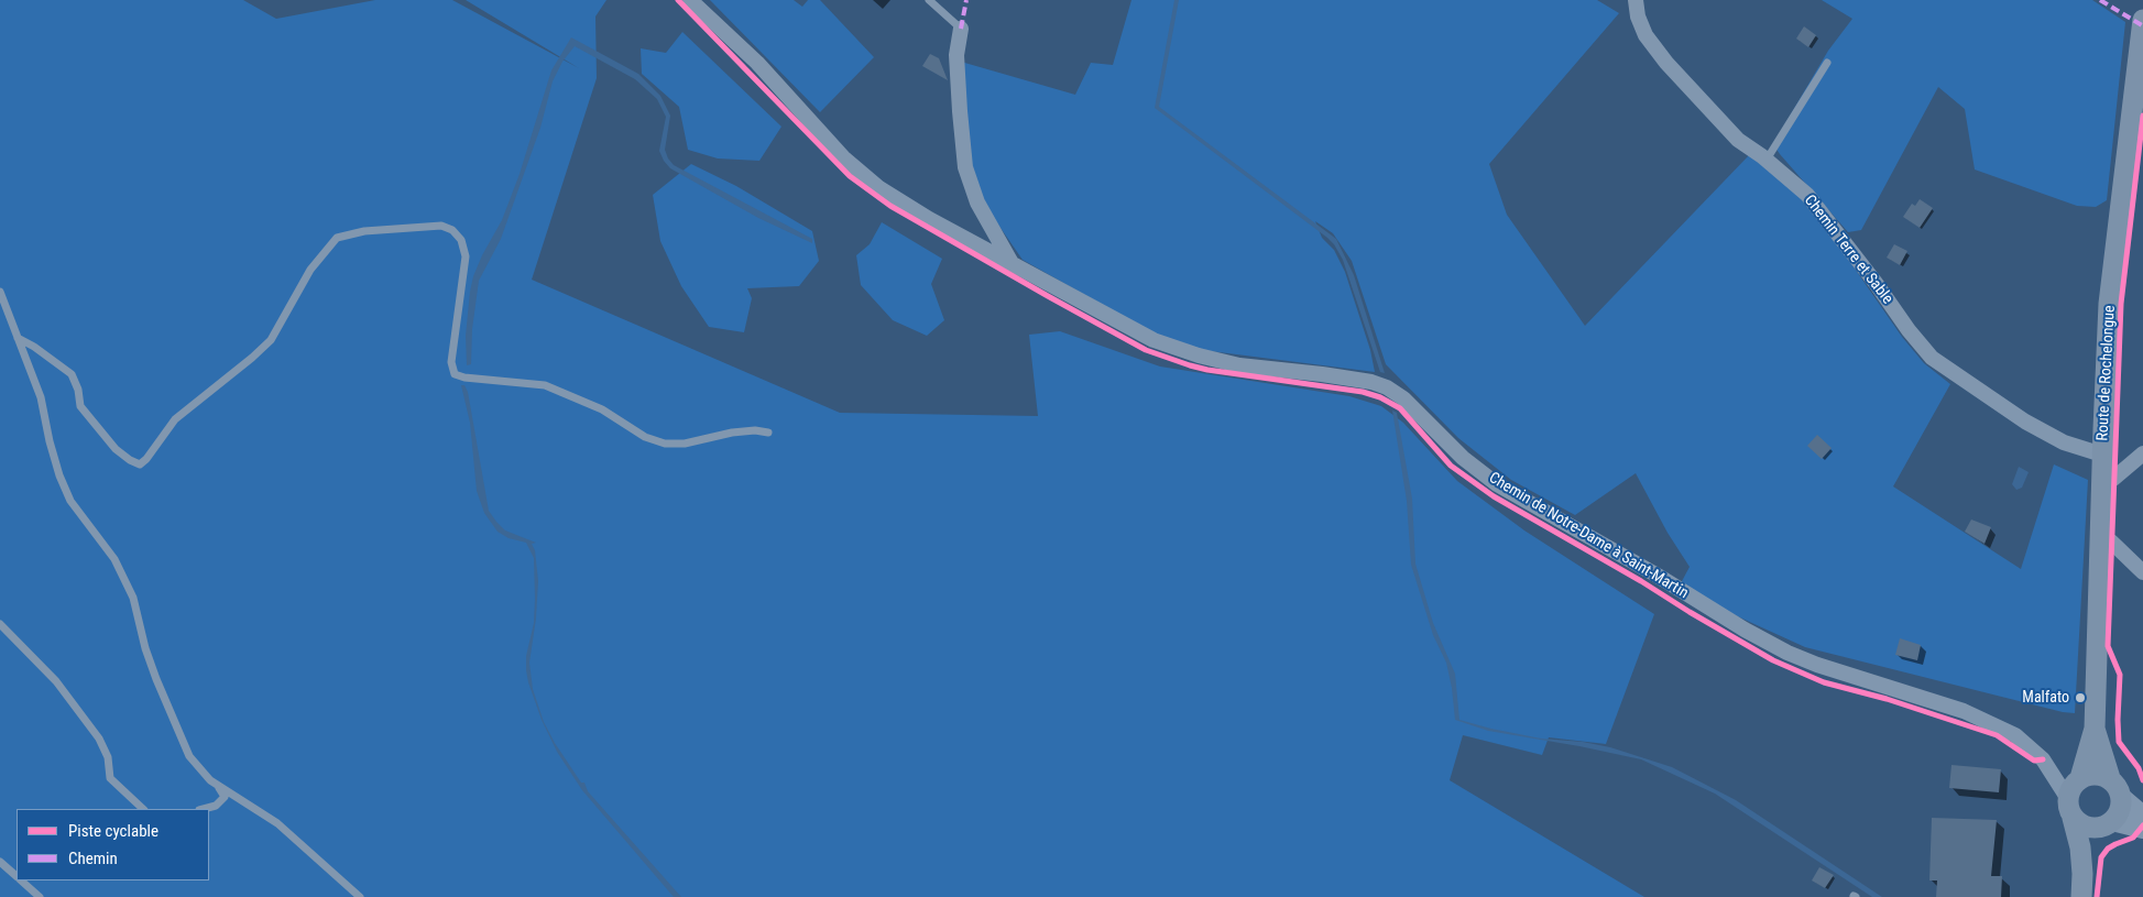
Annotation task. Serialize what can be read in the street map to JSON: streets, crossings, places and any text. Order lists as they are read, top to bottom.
{
  "streets": {
    "main road": ["Route de Rochelongue"],
    "street": ["Chemin Terre et Sable", "Chemin de Notre-Dame à Saint-Martin"]
  },
  "crossings": [
    ["Chemin Terre et Sable", "Route de Rochelongue"],
    ["Route de Rochelongue", "Chemin de Notre-Dame à Saint-Martin"]
  ],
  "places": ["Malfato"],
  "legend": ["Piste cyclable", "Chemin"]
}
